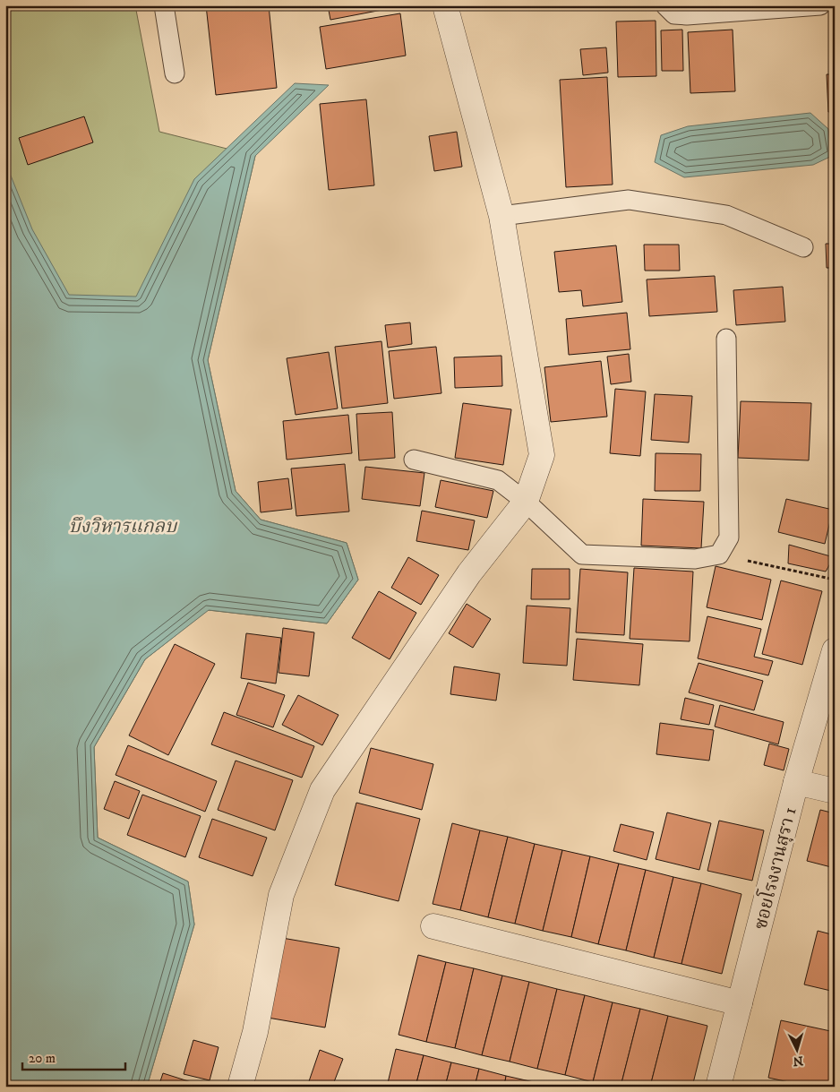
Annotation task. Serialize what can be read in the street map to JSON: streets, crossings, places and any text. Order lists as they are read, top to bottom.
{
  "streets": {
    "street": ["ซอยโรงงานสุรา 1"]
  },
  "water": ["บึงวิหารแกลบ"],
  "scale_bar": "20 m",
  "north": "bottom"
}
